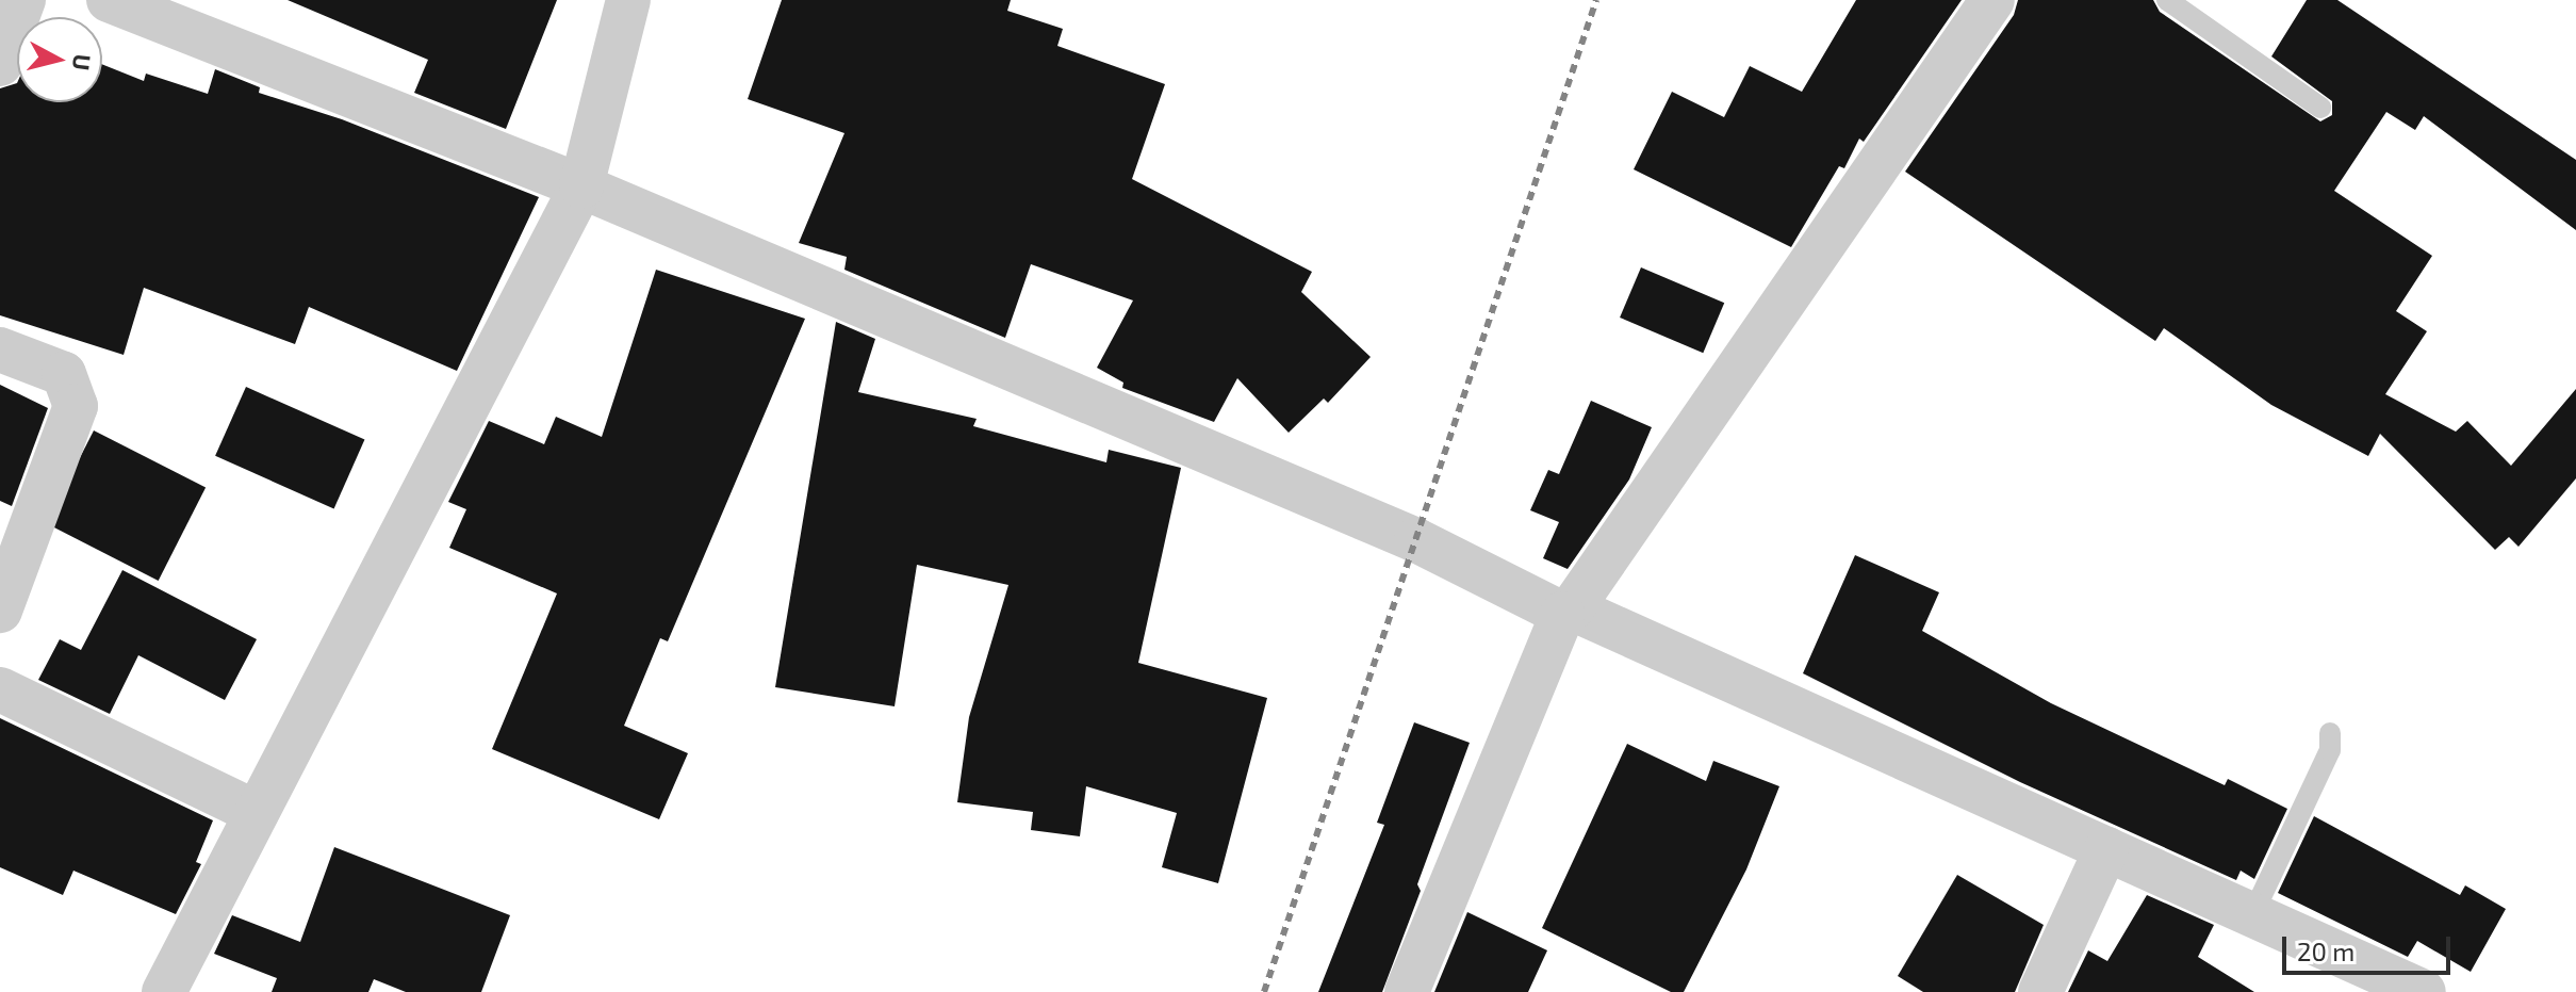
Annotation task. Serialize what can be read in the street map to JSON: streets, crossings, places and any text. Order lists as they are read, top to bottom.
{
  "scale_bar": "20 m",
  "north": "right"
}
